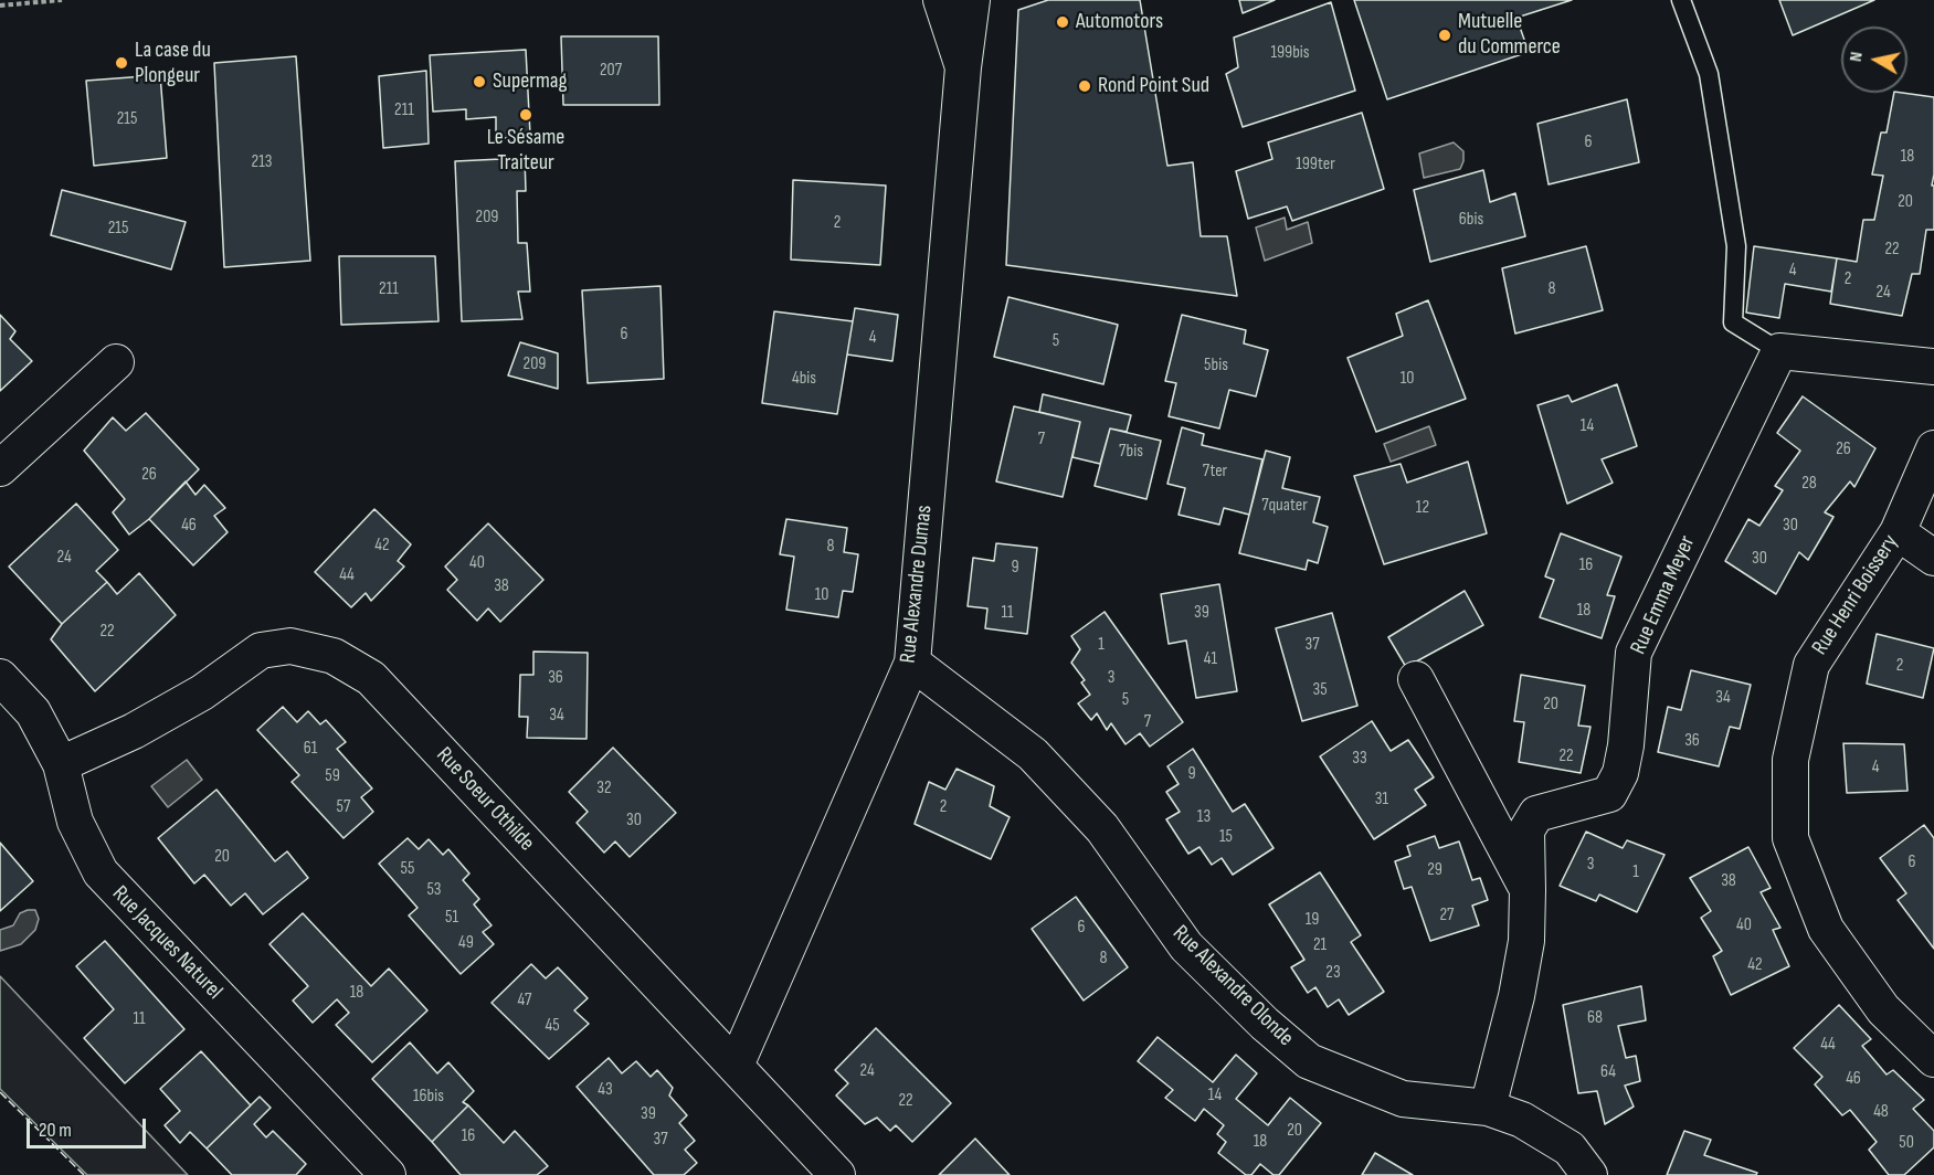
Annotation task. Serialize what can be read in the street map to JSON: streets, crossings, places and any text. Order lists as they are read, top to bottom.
{
  "streets": {
    "street": [
      "Rue Alexandre Dumas",
      "Rue Emma Meyer",
      "Rue Henri Boissery",
      "Rue Soeur Othilde",
      "Rue Jacques Naturel",
      "Rue Alexandre Olonde"
    ]
  },
  "crossings": [
    ["Rue Alexandre Dumas", "Rue Soeur Othilde"],
    ["Rue Alexandre Dumas", "Rue Alexandre Olonde"],
    ["Rue Emma Meyer", "Rue Alexandre Olonde"],
    ["Rue Soeur Othilde", "Rue Jacques Naturel"]
  ],
  "places": [
    "Automotors",
    "Mutuelle du Commerce",
    "La case du Plongeur",
    "Supermag",
    "Rond Point Sud",
    "Le Sésame Traiteur"
  ],
  "house_numbers": [
    "199bis",
    "207",
    "211",
    "215",
    "6",
    "18",
    "213",
    "199ter",
    "20",
    "209",
    "6bis",
    "2",
    "215",
    "22",
    "4",
    "2",
    "211",
    "8",
    "24",
    "6",
    "4",
    "5",
    "209",
    "5bis",
    "4bis",
    "10",
    "14",
    "7",
    "26",
    "7bis",
    "7ter",
    "26",
    "28",
    "7quater",
    "12",
    "46",
    "30",
    "42",
    "8",
    "24",
    "30",
    "40",
    "16",
    "9",
    "44",
    "38",
    "10",
    "18",
    "11",
    "39",
    "22",
    "1",
    "37",
    "41",
    "2",
    "36",
    "3",
    "35",
    "34",
    "5",
    "20",
    "34",
    "7",
    "36",
    "61",
    "22",
    "33",
    "4",
    "9",
    "59",
    "32",
    "31",
    "57",
    "2",
    "13",
    "30",
    "15",
    "20",
    "6",
    "3",
    "55",
    "29",
    "1",
    "38",
    "53",
    "27",
    "51",
    "19",
    "40",
    "6",
    "49",
    "21",
    "8",
    "42",
    "23",
    "18",
    "47",
    "68",
    "11",
    "45",
    "44",
    "24",
    "64",
    "46",
    "43",
    "14",
    "16bis",
    "22",
    "48",
    "39",
    "20",
    "16",
    "37",
    "18",
    "50"
  ],
  "scale_bar": "20 m",
  "north": "left"
}
